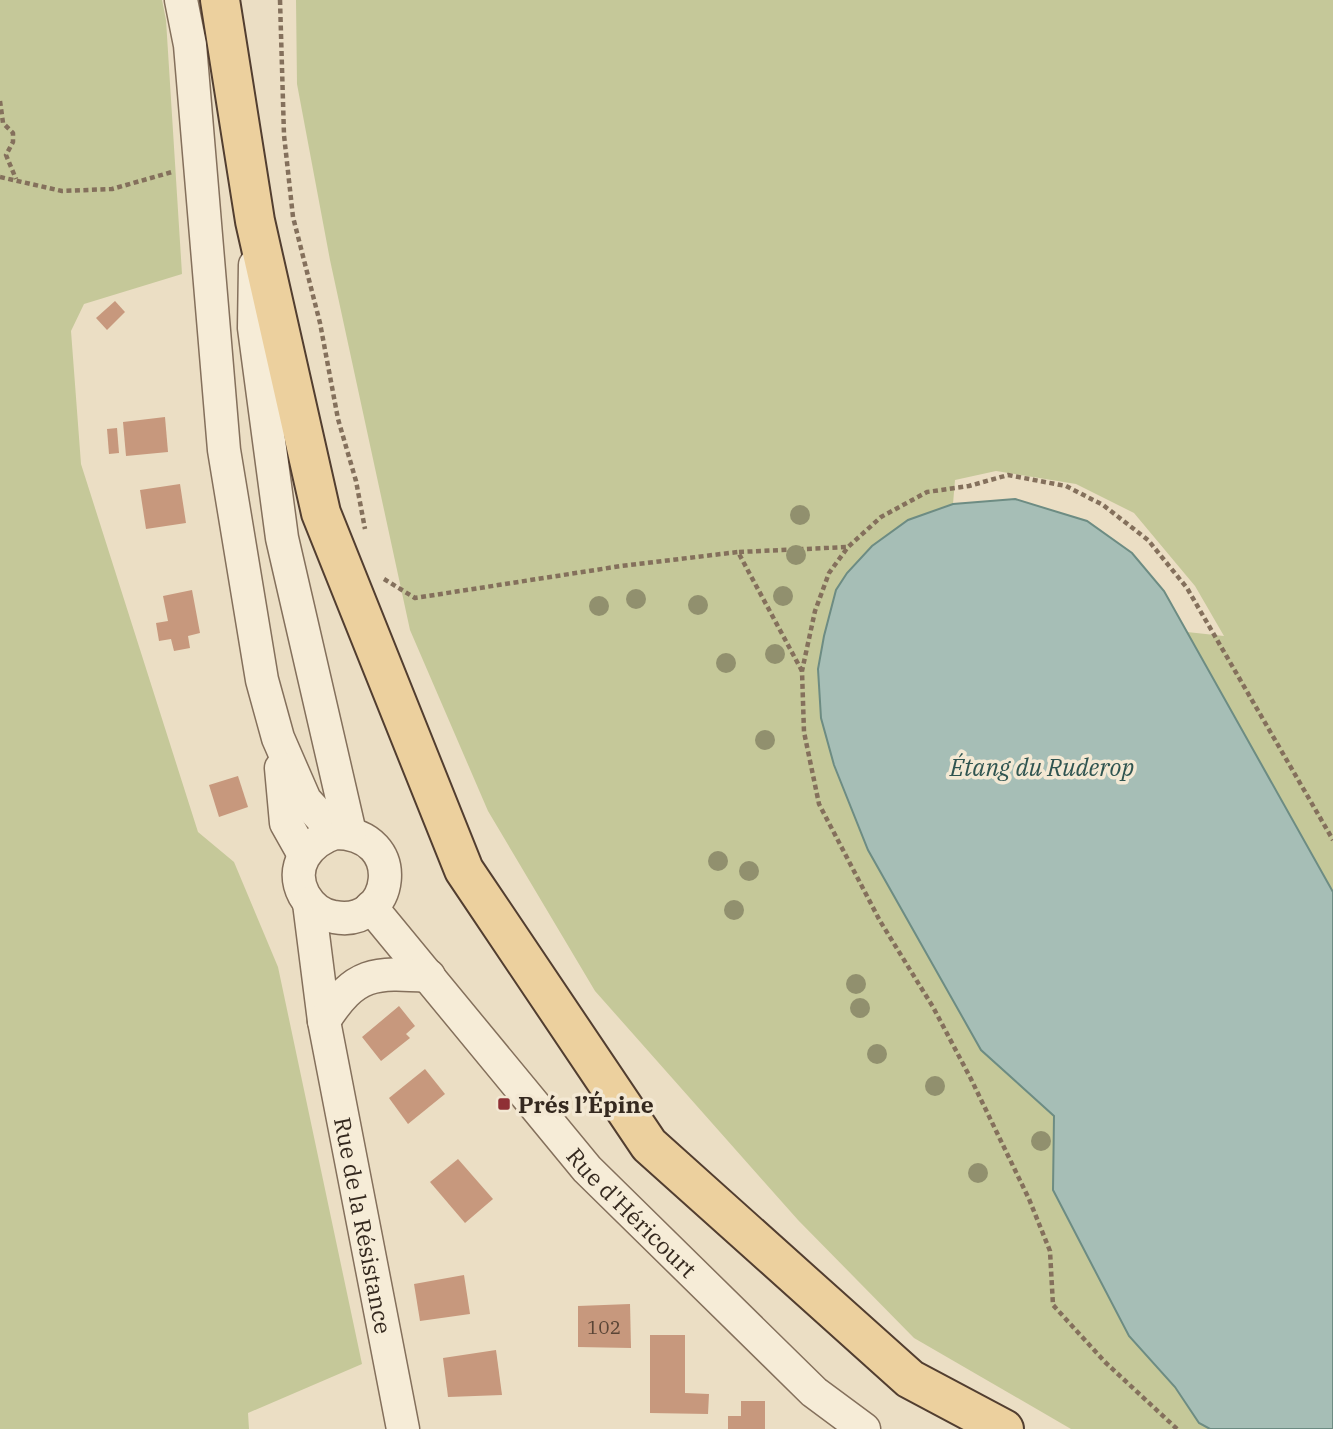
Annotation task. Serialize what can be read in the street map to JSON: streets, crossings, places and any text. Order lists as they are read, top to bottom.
{
  "streets": {
    "street": ["Rue d'Héricourt", "Rue de la Résistance"]
  },
  "crossings": [
    ["Rue d'Héricourt", "Rue de la Résistance"]
  ],
  "water": ["Étang du Ruderop"],
  "places": {
    "transit": ["Prés l’Épine"]
  },
  "house_numbers": ["102"]
}
